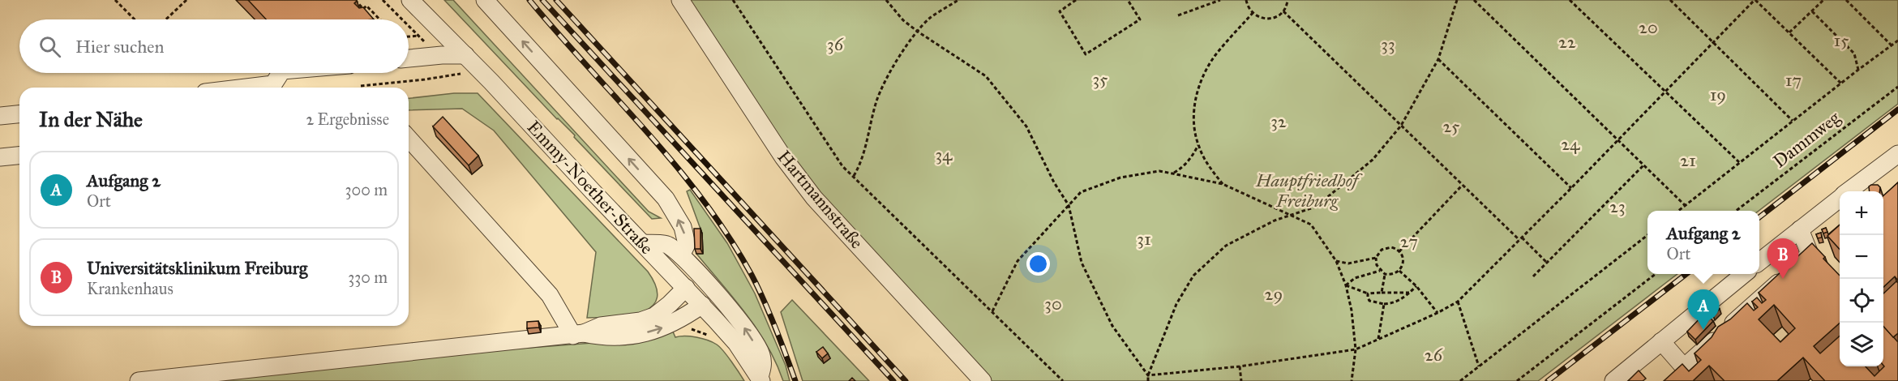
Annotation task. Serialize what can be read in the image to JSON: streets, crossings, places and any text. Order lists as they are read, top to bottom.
{
  "streets": {
    "street": ["Emmy-Noether-Straße", "Hartmannstraße"],
    "path": ["Dammweg"]
  },
  "parks": [
    "20",
    "15",
    "22",
    "36",
    "33",
    "35",
    "17",
    "19",
    "32",
    "25",
    "24",
    "34",
    "21",
    "Hauptfriedhof Freiburg",
    "23",
    "31",
    "27",
    "29",
    "30",
    "26"
  ],
  "page": {
    "search": "Hier suchen",
    "heading": ["In der Nähe", "2 Ergebnisse"],
    "list": [
      {
        "mark": "A",
        "name": "Aufgang 2",
        "note": "Ort",
        "value": "300 m"
      },
      {
        "mark": "B",
        "name": "Universitätsklinikum Freiburg",
        "note": "Krankenhaus",
        "value": "330 m"
      }
    ],
    "map_buttons": ["+", "−"],
    "popup": ["Aufgang 2", "Ort"],
    "pins": ["B", "A"]
  }
}
